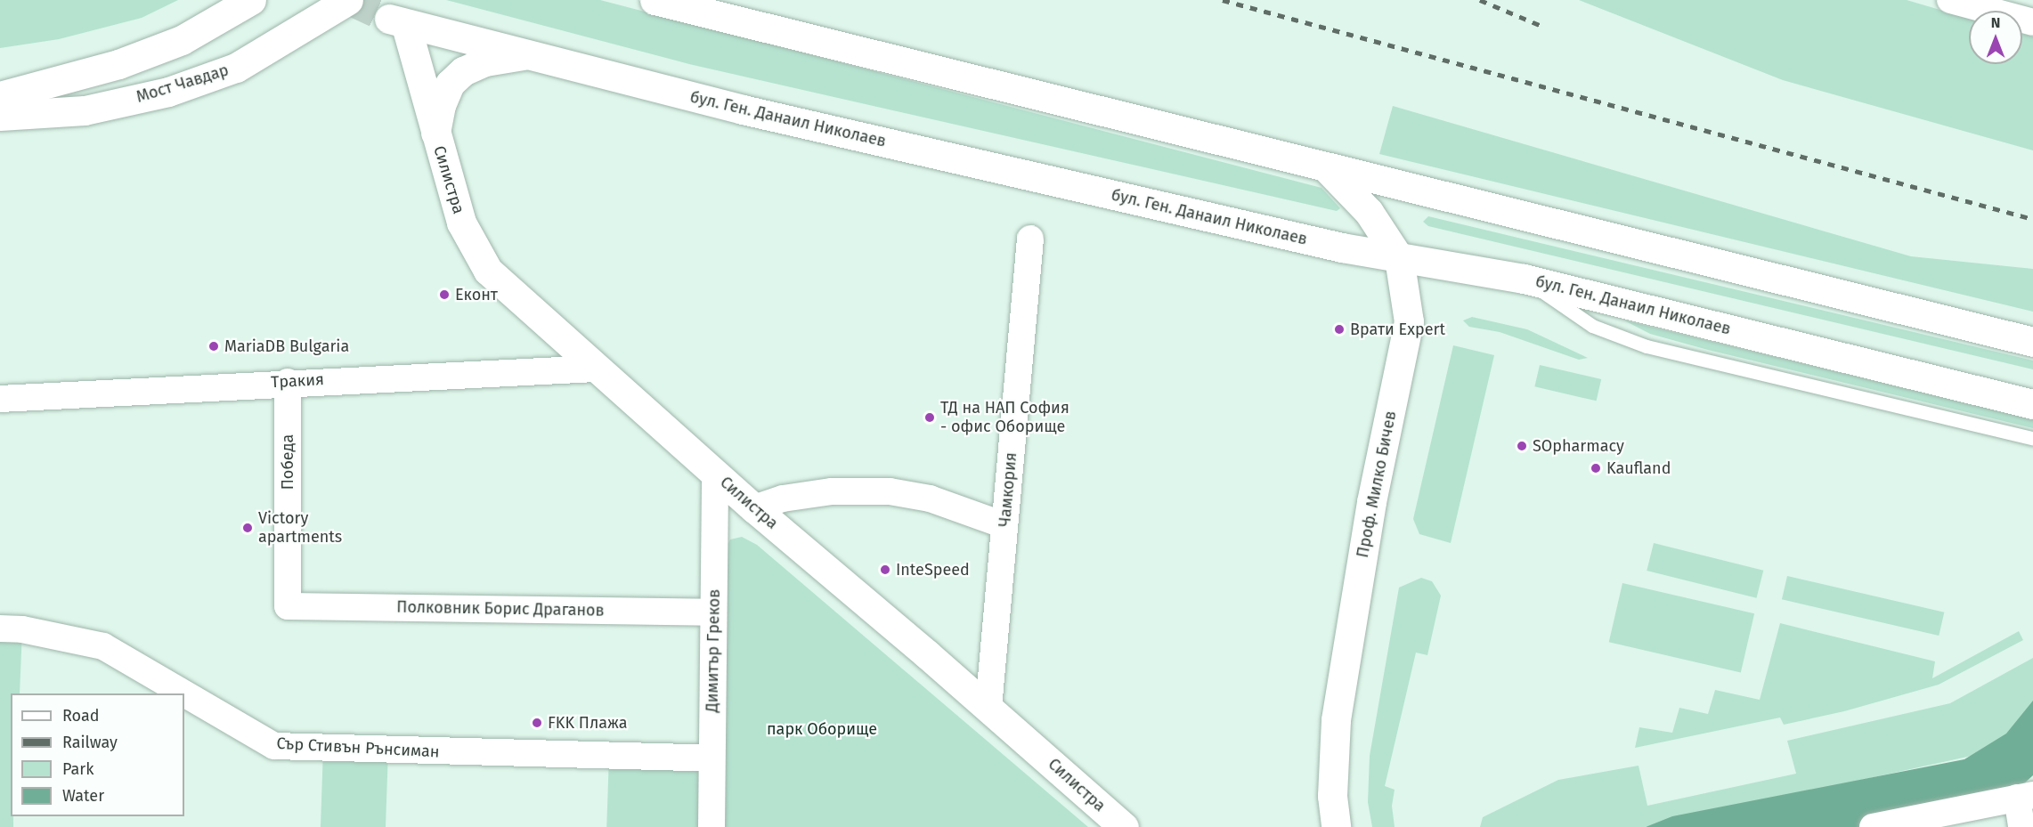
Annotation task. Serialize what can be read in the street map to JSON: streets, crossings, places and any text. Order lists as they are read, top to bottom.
{
  "streets": {
    "main road": [
      "Мост Чавдар",
      "бул. Ген. Данаил Николаев",
      "Силистра",
      "Проф. Милко Бичев"
    ],
    "street": [
      "Тракия",
      "Победа",
      "Чамкория",
      "Полковник Борис Драганов",
      "Димитър Греков",
      "Сър Стивън Рънсиман"
    ]
  },
  "crossings": [
    ["бул. Ген. Данаил Николаев", "Силистра"],
    ["бул. Ген. Данаил Николаев", "Проф. Милко Бичев"],
    ["Силистра", "Тракия"],
    ["Силистра", "Чамкория"],
    ["Силистра", "Димитър Греков"],
    ["Тракия", "Победа"],
    ["Победа", "Полковник Борис Драганов"],
    ["Полковник Борис Драганов", "Димитър Греков"],
    ["Димитър Греков", "Сър Стивън Рънсиман"]
  ],
  "parks": ["парк Оборище"],
  "places": [
    "Еконт",
    "Врати Expert",
    "MariaDB Bulgaria",
    "ТД на НАП София - офис Оборище",
    "SOpharmacy",
    "Kaufland",
    "Victory apartments",
    "InteSpeed",
    "FKK Плажа"
  ],
  "legend": [
    "Road",
    "Railway",
    "Park",
    "Water"
  ],
  "north": "top"
}
